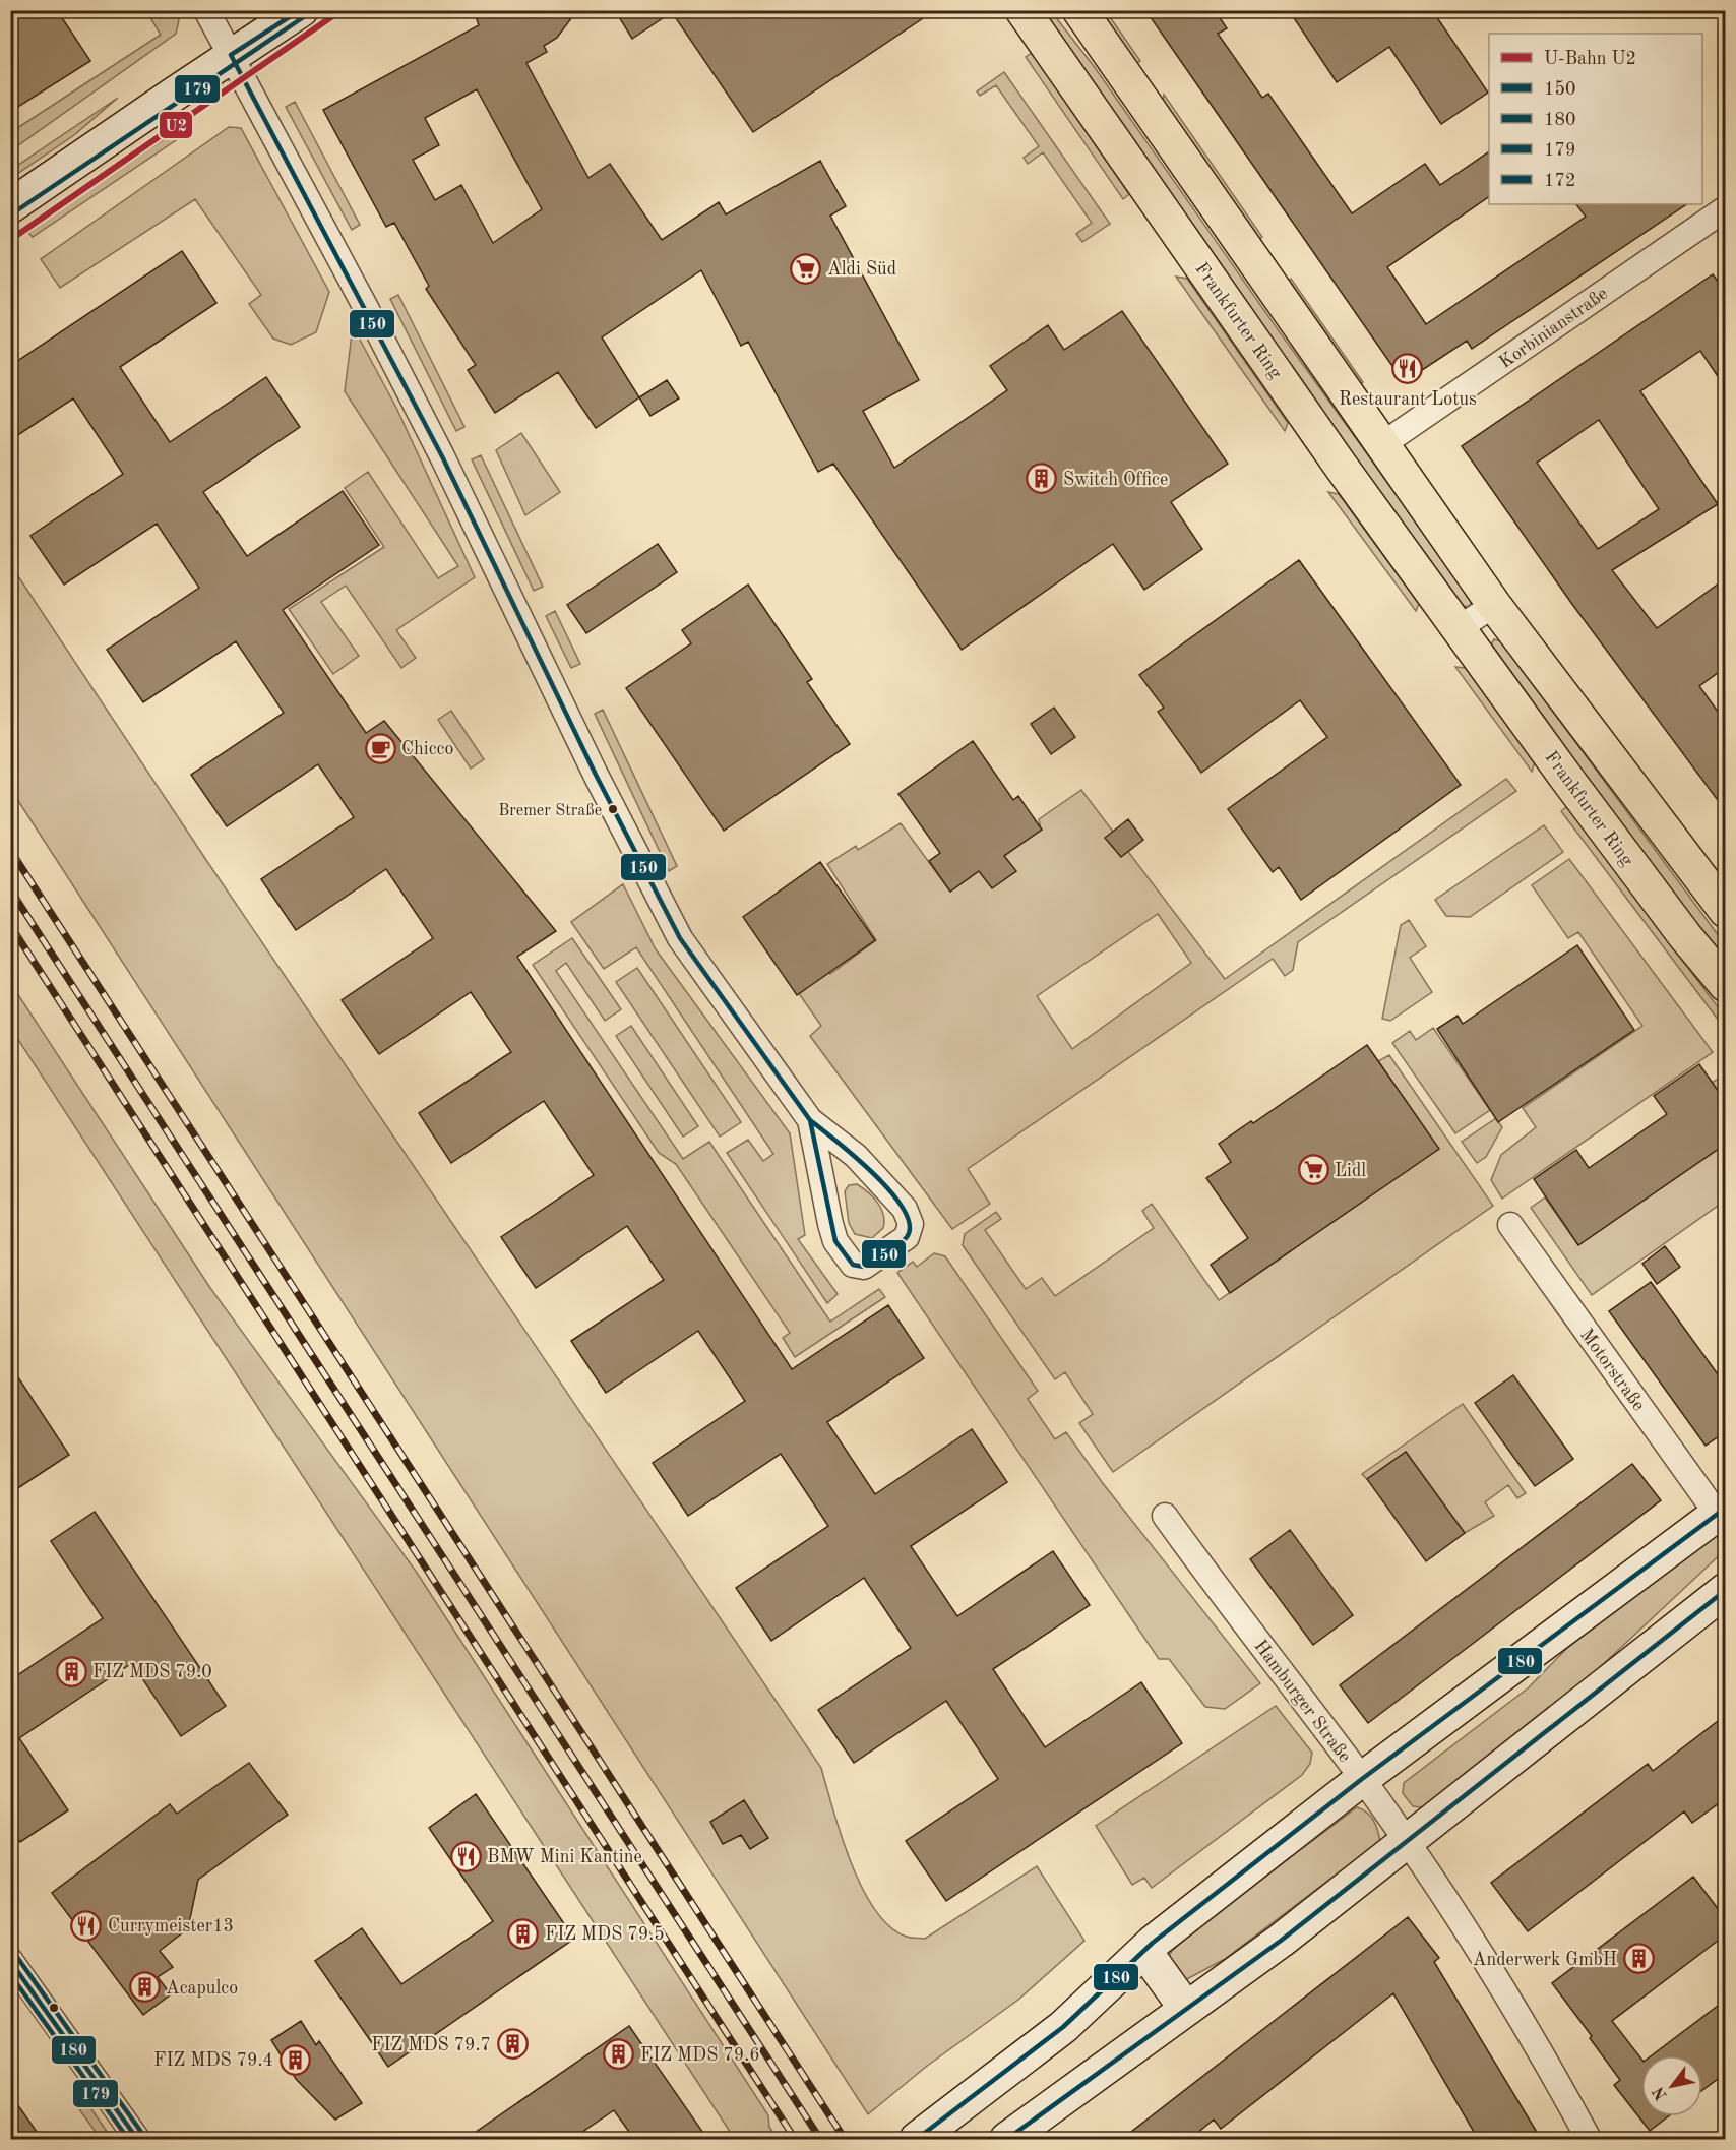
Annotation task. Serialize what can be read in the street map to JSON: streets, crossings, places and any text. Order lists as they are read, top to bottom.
{
  "streets": {
    "main road": ["Frankfurter Ring"],
    "street": ["Korbinianstraße", "Motorstraße", "Hamburger Straße"]
  },
  "places": {
    "supermarket": ["Aldi Süd", "Lidl"],
    "restaurant": ["Restaurant Lotus", "BMW Mini Kantine", "Currymeister13"],
    "building": [
      "Switch Office",
      "FIZ MDS 79.0",
      "FIZ MDS 79.5",
      "Anderwerk GmbH",
      "Acapulco",
      "FIZ MDS 79.7",
      "FIZ MDS 79.6",
      "FIZ MDS 79.4"
    ],
    "cafe": ["Chicco"],
    "other": ["Bremer Straße"]
  },
  "lines": [
    "metro line U2",
    "transit line 150",
    "transit line 179",
    "transit line 180",
    "transit line 172"
  ],
  "legend": [
    "U-Bahn U2",
    "150",
    "180",
    "179",
    "172"
  ],
  "north": "bottom left"
}
